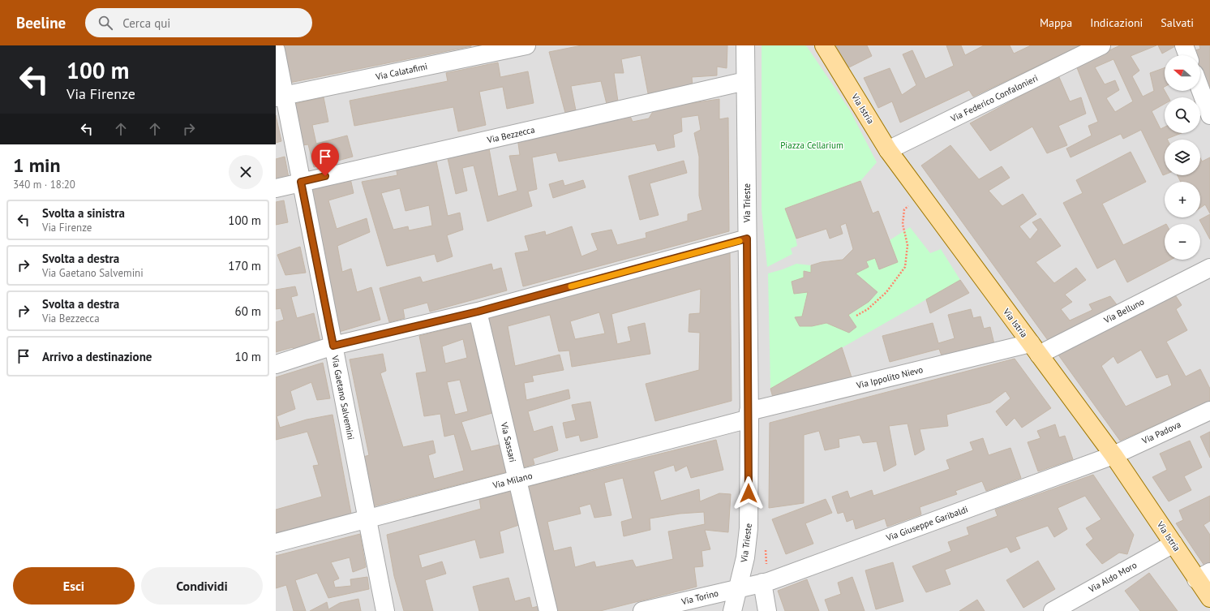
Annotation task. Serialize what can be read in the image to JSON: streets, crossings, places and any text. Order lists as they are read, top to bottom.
{
  "streets": {
    "main road": ["Via Istria"],
    "street": [
      "Via Calatafimi",
      "Via Federico Confalonieri",
      "Via Bezzecca",
      "Via Trieste",
      "Via Belluno",
      "Via Ippolito Nievo",
      "Via Gaetano Salvemini",
      "Via Padova",
      "Via Sassari",
      "Via Milano",
      "Via Giuseppe Garibaldi",
      "Via Aldo Moro",
      "Via Torino"
    ]
  },
  "crossings": [
    ["Via Calatafimi", "Via Gaetano Salvemini"],
    ["Via Federico Confalonieri", "Via Istria"],
    ["Via Istria", "Via Belluno"],
    ["Via Istria", "Via Ippolito Nievo"],
    ["Via Istria", "Via Padova"],
    ["Via Istria", "Via Giuseppe Garibaldi"],
    ["Via Istria", "Via Aldo Moro"],
    ["Via Bezzecca", "Via Trieste"],
    ["Via Bezzecca", "Via Gaetano Salvemini"],
    ["Via Trieste", "Via Ippolito Nievo"],
    ["Via Trieste", "Via Milano"],
    ["Via Trieste", "Via Giuseppe Garibaldi"],
    ["Via Trieste", "Via Torino"],
    ["Via Belluno", "Via Ippolito Nievo"],
    ["Via Ippolito Nievo", "Via Milano"],
    ["Via Gaetano Salvemini", "Via Milano"],
    ["Via Padova", "Via Giuseppe Garibaldi"],
    ["Via Sassari", "Via Milano"],
    ["Via Giuseppe Garibaldi", "Via Torino"]
  ],
  "parks": ["Piazza Cellarium"],
  "north": "left",
  "page": {
    "header": "Beeline",
    "search": "Cerca qui",
    "nav": ["Mappa", "Indicazioni", "Salvati"],
    "turn": ["100 m", "Via Firenze"],
    "map_buttons": ["+", "−"],
    "heading": ["1 min", "340 m · 18:20"],
    "list": [
      {
        "name": "Svolta a sinistra",
        "note": "Via Firenze",
        "value": "100 m"
      },
      {
        "name": "Svolta a destra",
        "note": "Via Gaetano Salvemini",
        "value": "170 m"
      },
      {
        "name": "Svolta a destra",
        "note": "Via Bezzecca",
        "value": "60 m"
      },
      {
        "name": "Arrivo a destinazione",
        "value": "10 m"
      }
    ],
    "buttons": ["Esci", "Condividi"]
  }
}
